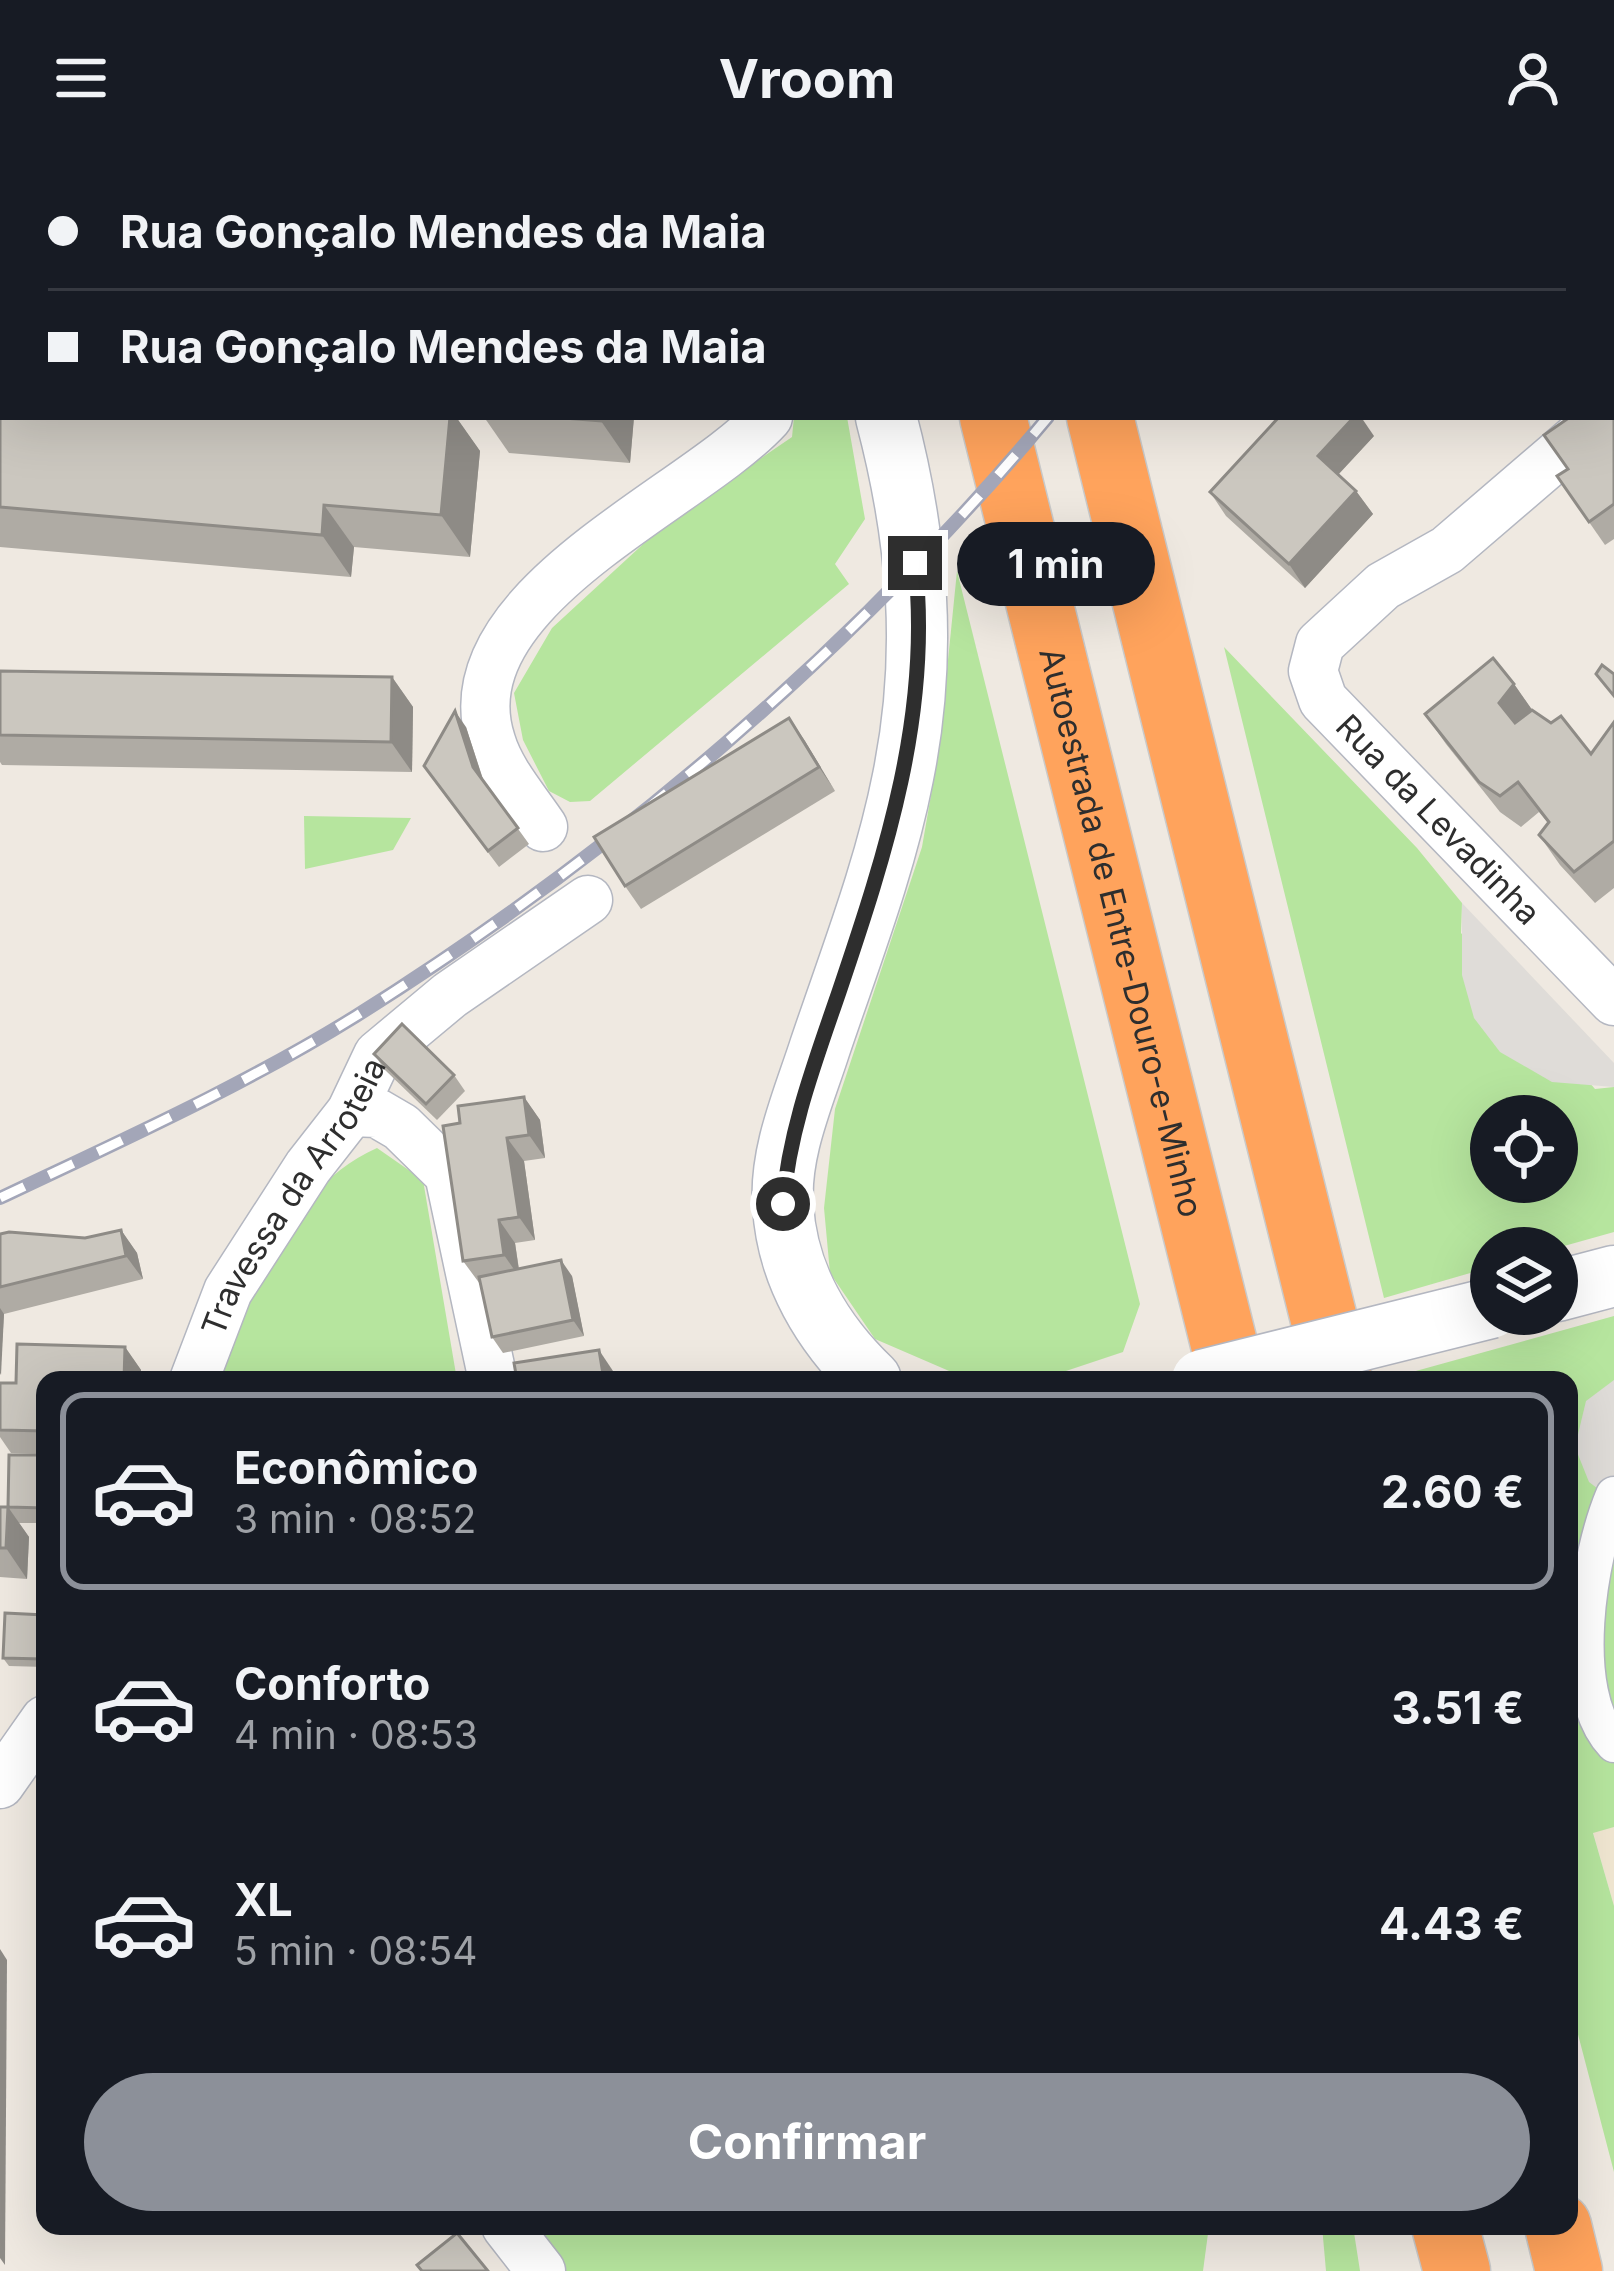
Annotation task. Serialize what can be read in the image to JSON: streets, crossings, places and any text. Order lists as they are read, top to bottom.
{
  "streets": {
    "highway": ["Autoestrada de Entre-Douro-e-Minho"],
    "street": ["Rua da Levadinha", "Travessa da Arroteia"]
  },
  "page": {
    "header": "Vroom",
    "banner": ["Rua Gonçalo Mendes da Maia", "Rua Gonçalo Mendes da Maia"],
    "bubble": "1 min",
    "list": [
      {
        "name": "Econômico",
        "note": "3 min · 08:52",
        "value": "2.60 €"
      },
      {
        "name": "Conforto",
        "note": "4 min · 08:53",
        "value": "3.51 €"
      },
      {
        "name": "XL",
        "note": "5 min · 08:54",
        "value": "4.43 €"
      }
    ],
    "buttons": "Confirmar"
  }
}
